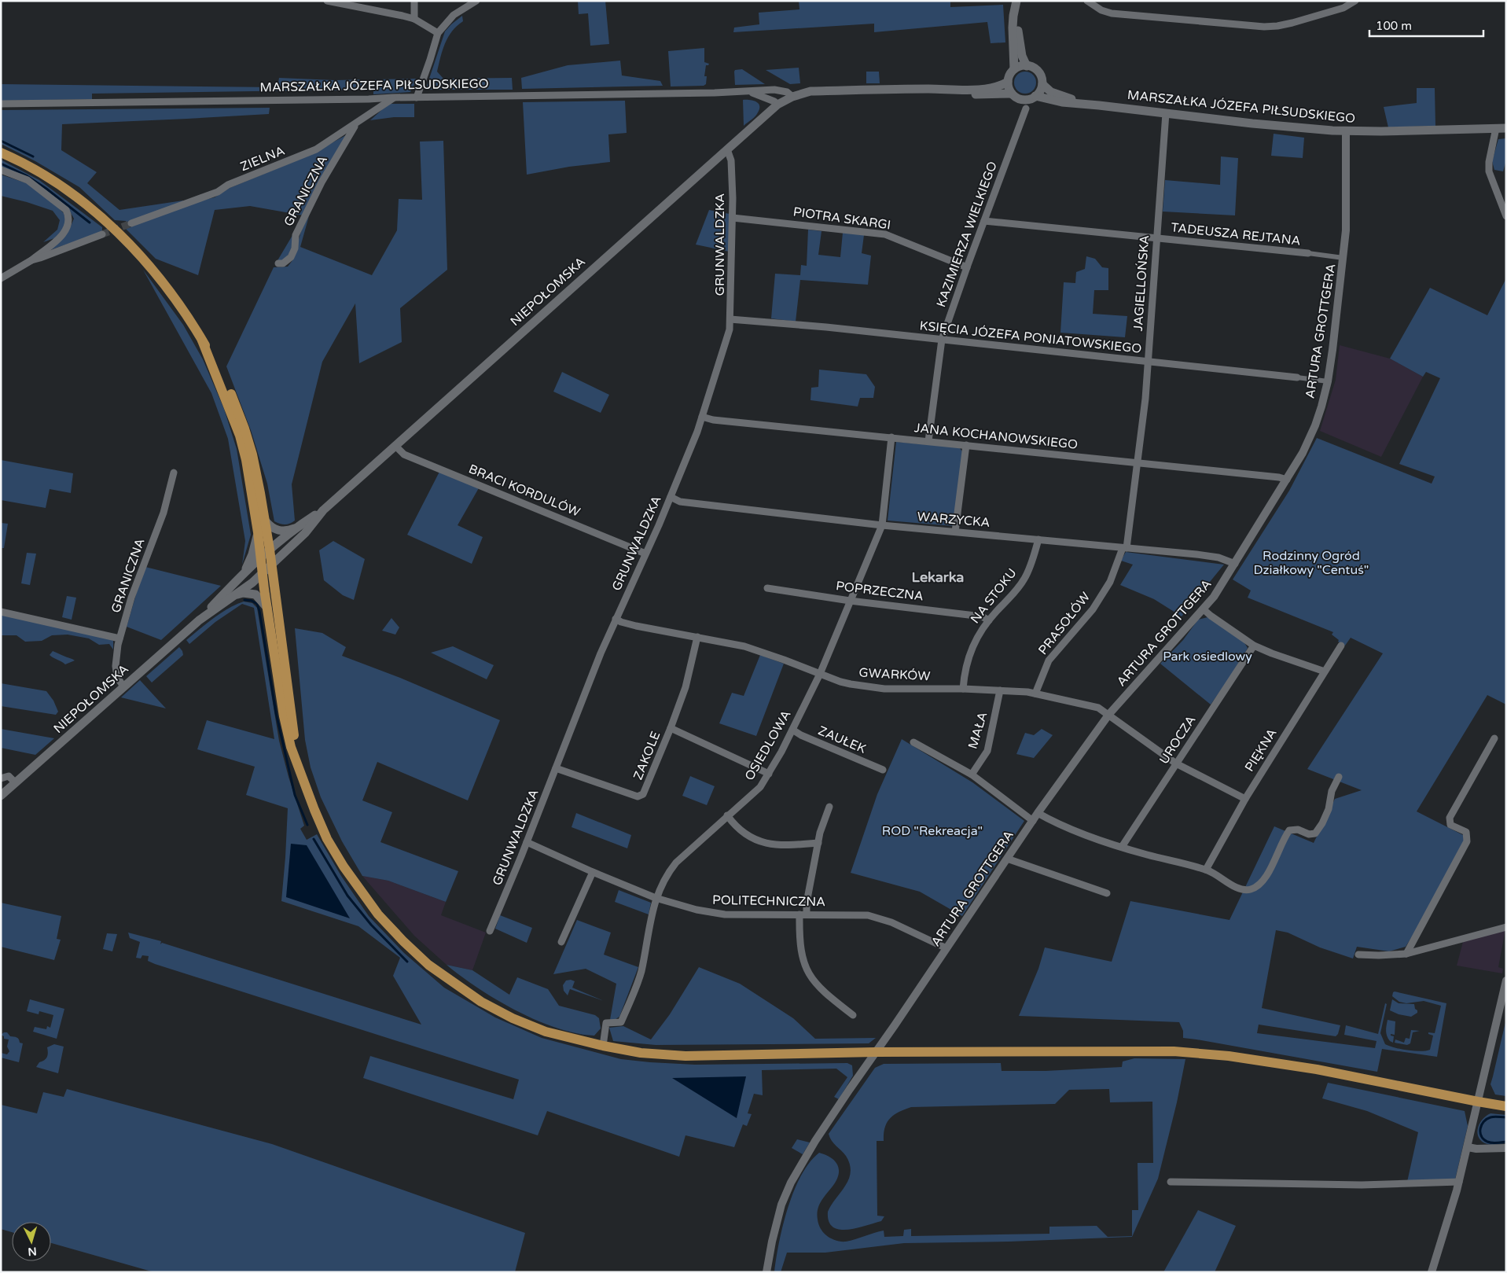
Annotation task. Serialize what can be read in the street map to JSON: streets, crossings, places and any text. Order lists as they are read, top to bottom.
{
  "streets": {
    "main road": ["MARSZAŁKA JÓZEFA PIŁSUDSKIEGO", "NIEPOŁOMSKA"],
    "street": [
      "ZIELNA",
      "GRANICZNA",
      "PIOTRA SKARGI",
      "KAZIMIERZA WIELKIEGO",
      "TADEUSZA REJTANA",
      "GRUNWALDZKA",
      "JAGIELLOŃSKA",
      "ARTURA GROTTGERA",
      "KSIĘCIA JÓZEFA PONIATOWSKIEGO",
      "JANA KOCHANOWSKIEGO",
      "BRACI KORDULÓW",
      "WARZYCKA",
      "POPRZECZNA",
      "NA STOKU",
      "PRASOŁÓW",
      "GWARKÓW",
      "MAŁA",
      "ZAUŁEK",
      "UROCZA",
      "OSIEDLOWA",
      "PIĘKNA",
      "ZAKOLE",
      "POLITECHNICZNA"
    ]
  },
  "crossings": [
    ["MARSZAŁKA JÓZEFA PIŁSUDSKIEGO", "ZIELNA"],
    ["MARSZAŁKA JÓZEFA PIŁSUDSKIEGO", "JAGIELLOŃSKA"],
    ["MARSZAŁKA JÓZEFA PIŁSUDSKIEGO", "NIEPOŁOMSKA"],
    ["MARSZAŁKA JÓZEFA PIŁSUDSKIEGO", "ARTURA GROTTGERA"],
    ["ZIELNA", "GRANICZNA"],
    ["GRANICZNA", "NIEPOŁOMSKA"],
    ["PIOTRA SKARGI", "KAZIMIERZA WIELKIEGO"],
    ["PIOTRA SKARGI", "GRUNWALDZKA"],
    ["KAZIMIERZA WIELKIEGO", "TADEUSZA REJTANA"],
    ["KAZIMIERZA WIELKIEGO", "KSIĘCIA JÓZEFA PONIATOWSKIEGO"],
    ["KAZIMIERZA WIELKIEGO", "JANA KOCHANOWSKIEGO"],
    ["TADEUSZA REJTANA", "JAGIELLOŃSKA"],
    ["TADEUSZA REJTANA", "ARTURA GROTTGERA"],
    ["GRUNWALDZKA", "NIEPOŁOMSKA"],
    ["GRUNWALDZKA", "KSIĘCIA JÓZEFA PONIATOWSKIEGO"],
    ["GRUNWALDZKA", "JANA KOCHANOWSKIEGO"],
    ["GRUNWALDZKA", "BRACI KORDULÓW"],
    ["GRUNWALDZKA", "WARZYCKA"],
    ["GRUNWALDZKA", "GWARKÓW"],
    ["GRUNWALDZKA", "ZAKOLE"],
    ["GRUNWALDZKA", "POLITECHNICZNA"],
    ["JAGIELLOŃSKA", "KSIĘCIA JÓZEFA PONIATOWSKIEGO"],
    ["JAGIELLOŃSKA", "JANA KOCHANOWSKIEGO"],
    ["JAGIELLOŃSKA", "WARZYCKA"],
    ["JAGIELLOŃSKA", "PRASOŁÓW"],
    ["NIEPOŁOMSKA", "BRACI KORDULÓW"],
    ["ARTURA GROTTGERA", "KSIĘCIA JÓZEFA PONIATOWSKIEGO"],
    ["ARTURA GROTTGERA", "JANA KOCHANOWSKIEGO"],
    ["ARTURA GROTTGERA", "WARZYCKA"],
    ["ARTURA GROTTGERA", "GWARKÓW"],
    ["ARTURA GROTTGERA", "POLITECHNICZNA"],
    ["JANA KOCHANOWSKIEGO", "OSIEDLOWA"],
    ["WARZYCKA", "NA STOKU"],
    ["WARZYCKA", "PRASOŁÓW"],
    ["WARZYCKA", "OSIEDLOWA"],
    ["POPRZECZNA", "NA STOKU"],
    ["POPRZECZNA", "OSIEDLOWA"],
    ["NA STOKU", "GWARKÓW"],
    ["PRASOŁÓW", "GWARKÓW"],
    ["GWARKÓW", "MAŁA"],
    ["GWARKÓW", "UROCZA"],
    ["GWARKÓW", "OSIEDLOWA"],
    ["GWARKÓW", "PIĘKNA"],
    ["GWARKÓW", "ZAKOLE"],
    ["ZAUŁEK", "OSIEDLOWA"],
    ["OSIEDLOWA", "POLITECHNICZNA"]
  ],
  "districts": ["Lekarka"],
  "parks": ["Rodzinny Ogród Działkowy \"Centuś\"", "Park osiedlowy", "ROD \"Rekreacja\""],
  "scale_bar": "100 m",
  "north": "bottom"
}
